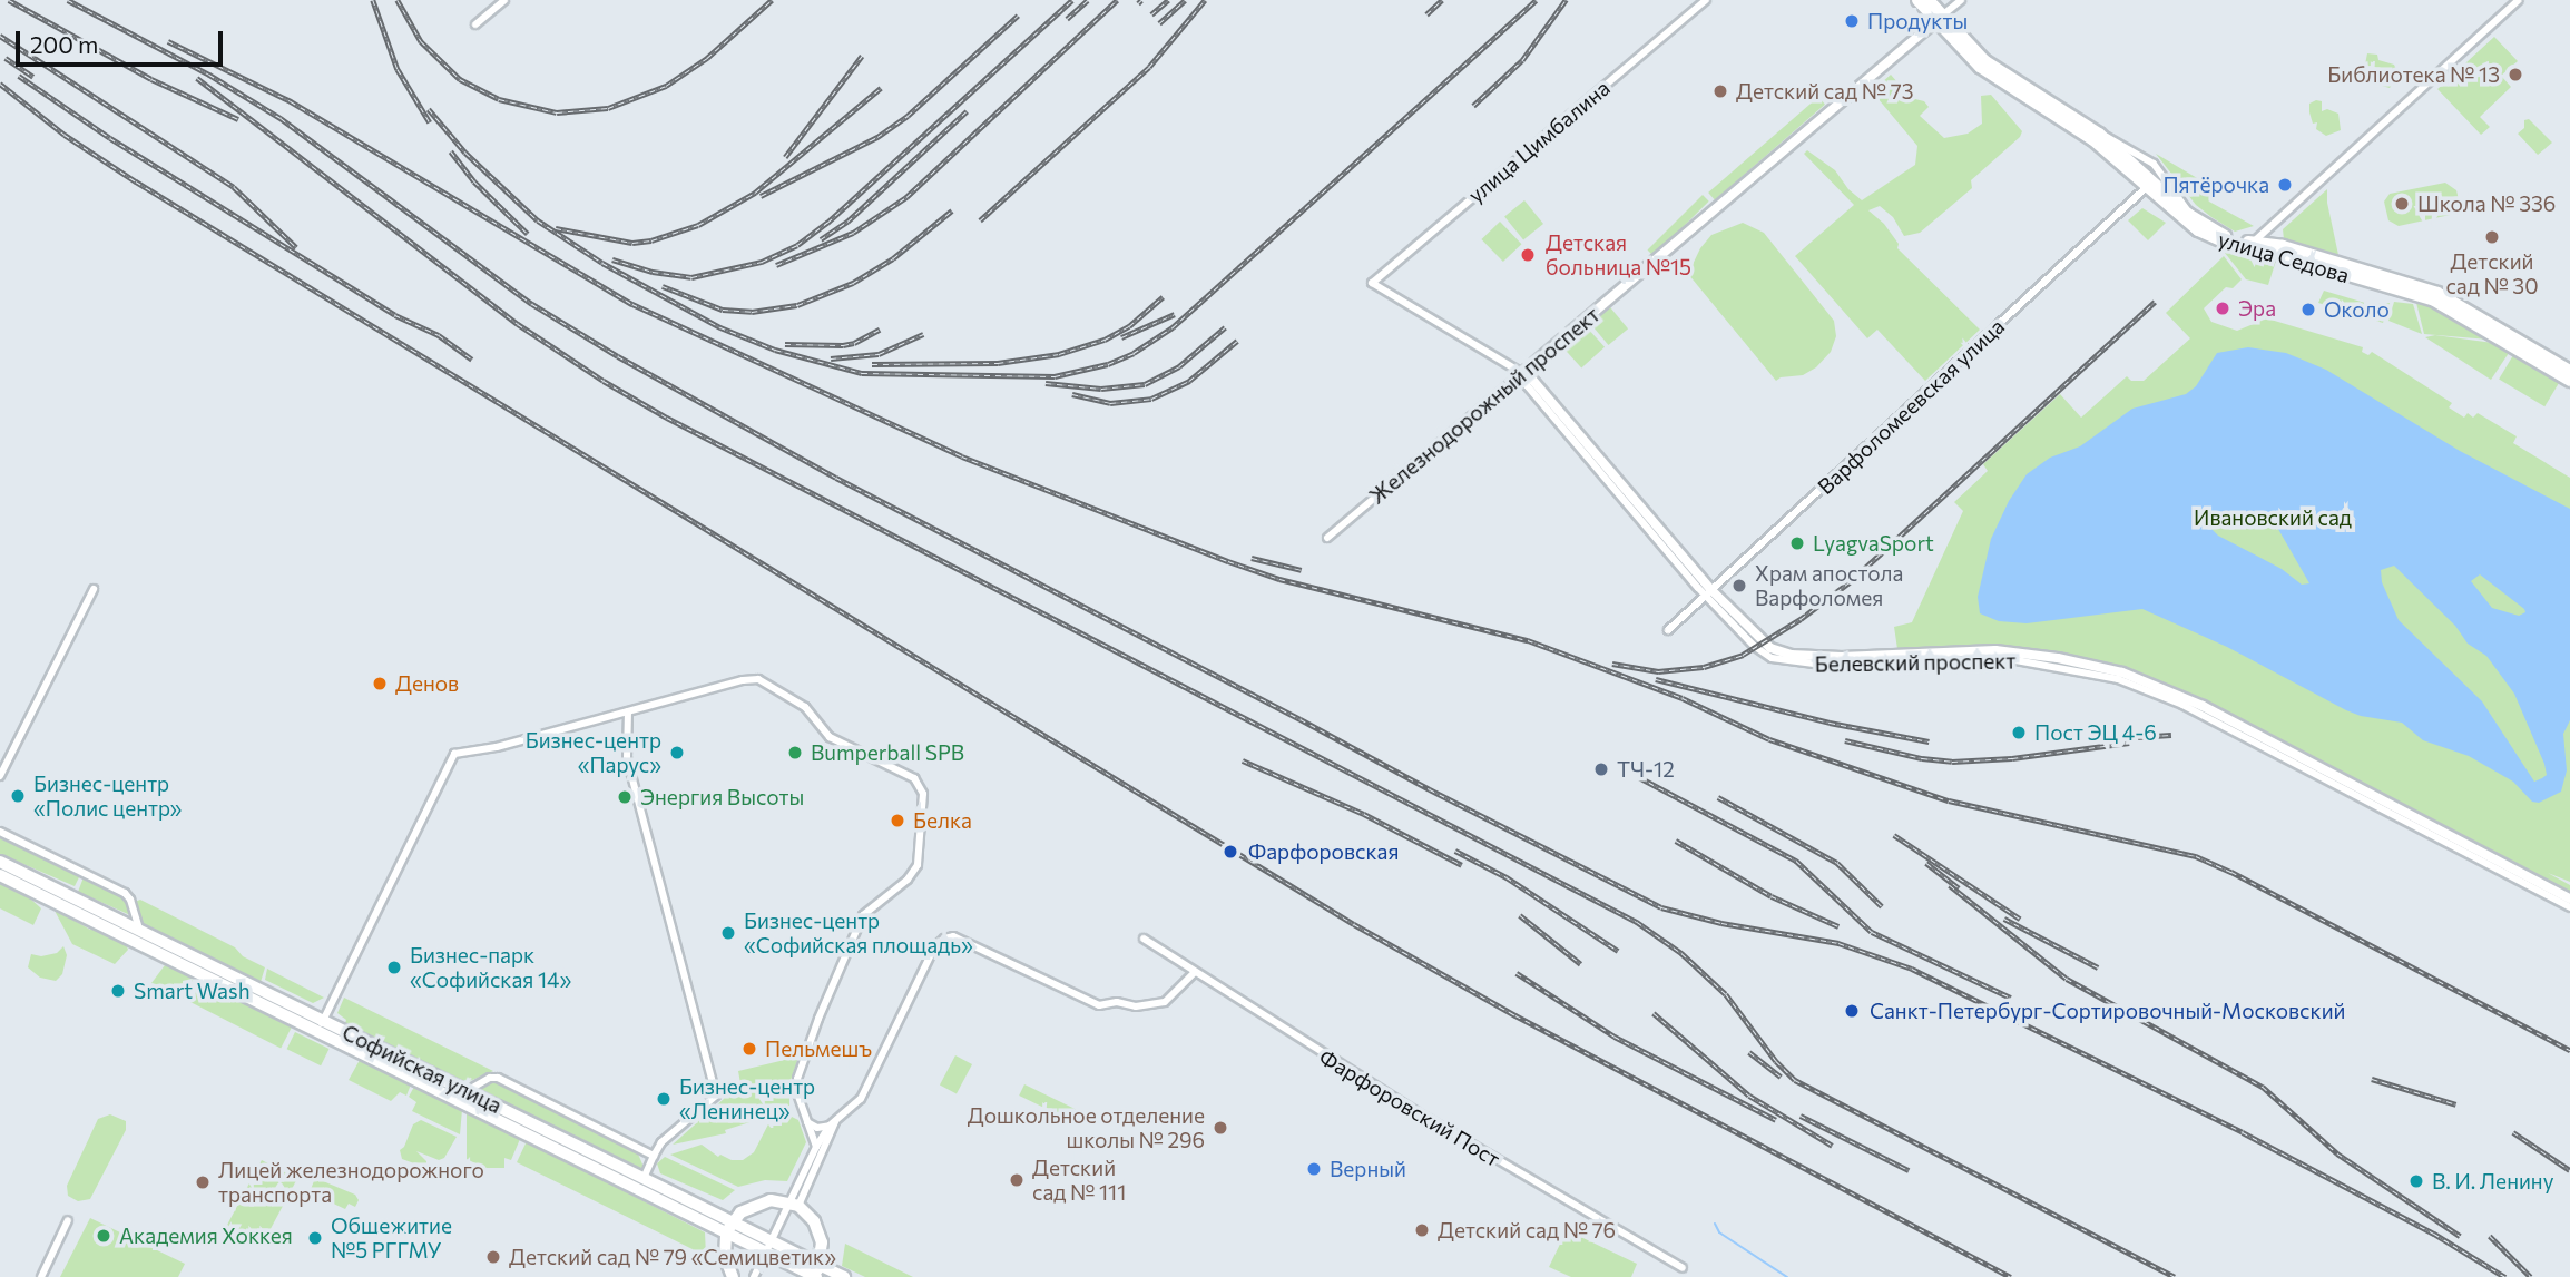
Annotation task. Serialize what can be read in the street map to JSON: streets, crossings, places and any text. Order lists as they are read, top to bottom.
{
  "streets": {
    "main road": ["улица Седова", "Софийская улица"],
    "street": [
      "улица Цимбалина",
      "Железнодорожный проспект",
      "Варфоломеевская улица",
      "Белевский проспект",
      "Фарфоровский Пост"
    ]
  },
  "crossings": [
    ["улица Цимбалина", "Белевский проспект"],
    ["улица Седова", "Железнодорожный проспект"],
    ["улица Седова", "Варфоломеевская улица"],
    ["Железнодорожный проспект", "Белевский проспект"],
    ["Варфоломеевская улица", "Белевский проспект"]
  ],
  "parks": ["Ивановский сад"],
  "places": [
    "Продукты",
    "Библиотека № 13",
    "Детский сад № 73",
    "Пятёрочка",
    "Школа № 336",
    "Детский сад № 30",
    "Детская больница №15",
    "Эра",
    "Около",
    "LyagvaSport",
    "Храм апостола Варфоломея",
    "Денов",
    "Пост ЭЦ 4-6",
    "Бизнес-центр «Парус»",
    "Bumperball SPB",
    "ТЧ-12",
    "Бизнес-центр «Полис центр»",
    "Энергия Высоты",
    "Белка",
    "Фарфоровская",
    "Бизнес-центр «Софийская площадь»",
    "Бизнес-парк «Софийская 14»",
    "Smart Wash",
    "Санкт-Петербург-Сортировочный-Московский",
    "Пельмешъ",
    "Бизнес-центр «Ленинец»",
    "Дошкольное отделение школы № 296",
    "Верный",
    "Детский сад № 111",
    "В. И. Ленину",
    "Лицей железнодорожного транспорта",
    "Детский сад № 76",
    "Академия Хоккея",
    "Общежитие №5 РГГМУ",
    "Детский сад № 79 «Семицветик»"
  ],
  "scale_bar": "200 m"
}
